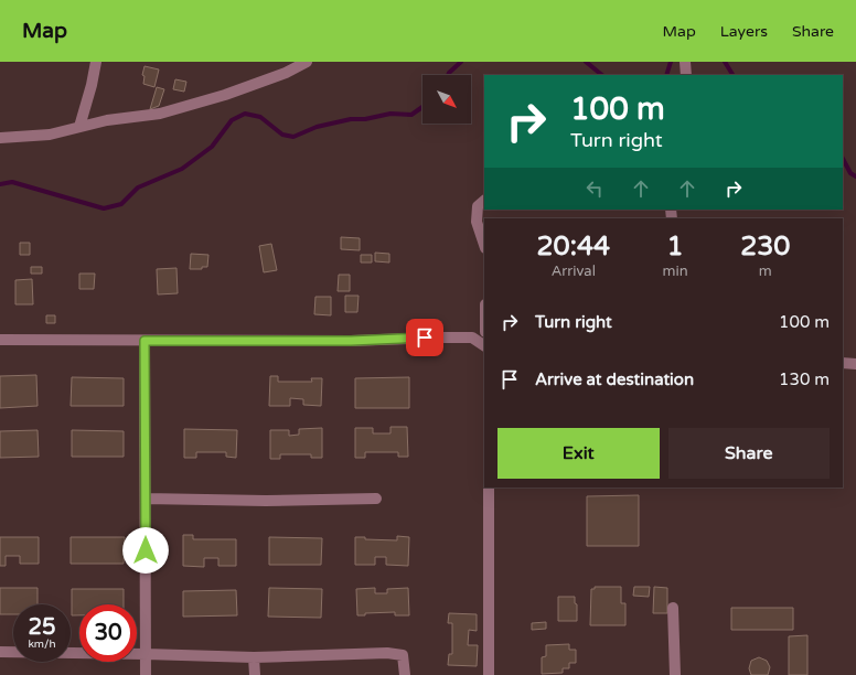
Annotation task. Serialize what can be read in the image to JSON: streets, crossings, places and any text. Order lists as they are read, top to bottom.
{
  "north": "bottom right",
  "page": {
    "header": "Map",
    "nav": ["Map", "Layers", "Share"],
    "turn": ["100 m", "Turn right"],
    "eta": [
      "20:44",
      "Arrival",
      "1",
      "min",
      "230",
      "m"
    ],
    "list": [
      {
        "name": "Turn right",
        "value": "100 m"
      },
      {
        "name": "Arrive at destination",
        "value": "130 m"
      }
    ],
    "buttons": ["Exit", "Share"],
    "speed": "25 km/h",
    "limit": "30"
  }
}
